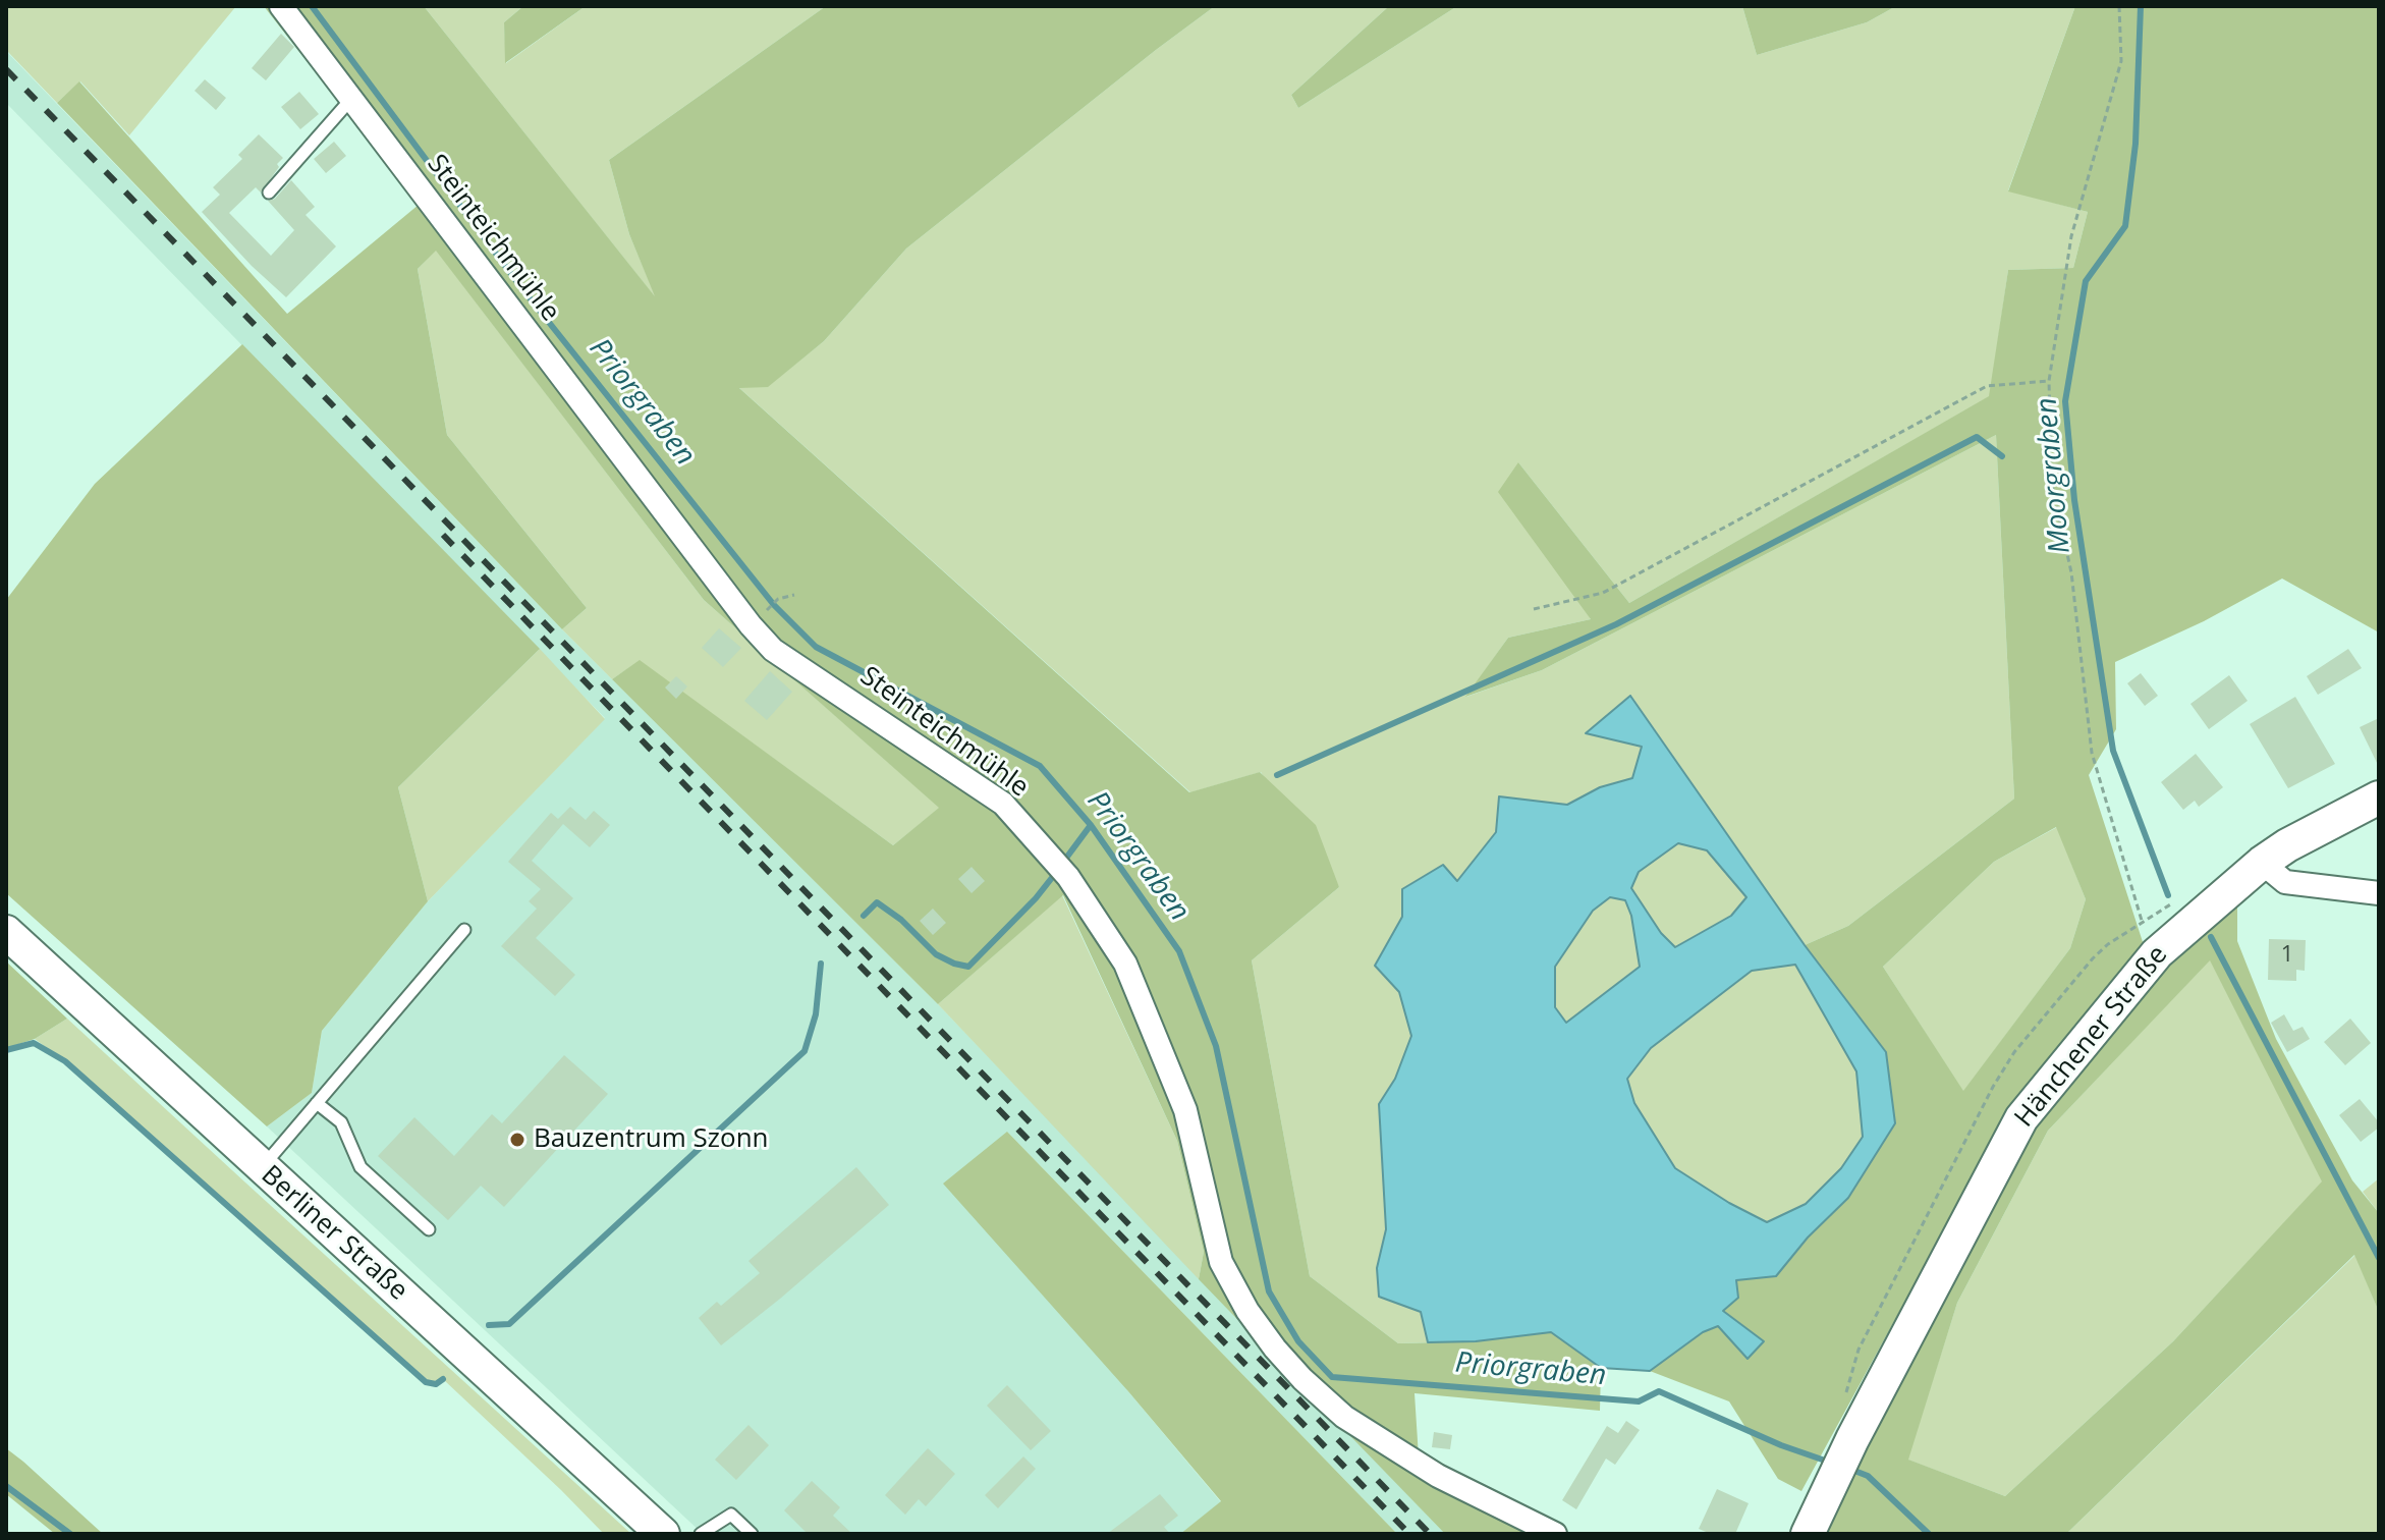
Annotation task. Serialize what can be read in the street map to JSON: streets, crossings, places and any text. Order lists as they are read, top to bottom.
{
  "streets": {
    "main road": ["Hänchener Straße", "Berliner Straße"],
    "street": ["Steinteichmühle"]
  },
  "water": ["Priorgraben", "Moorgraben"],
  "places": ["Bauzentrum Szonn"],
  "house_numbers": ["1"]
}
